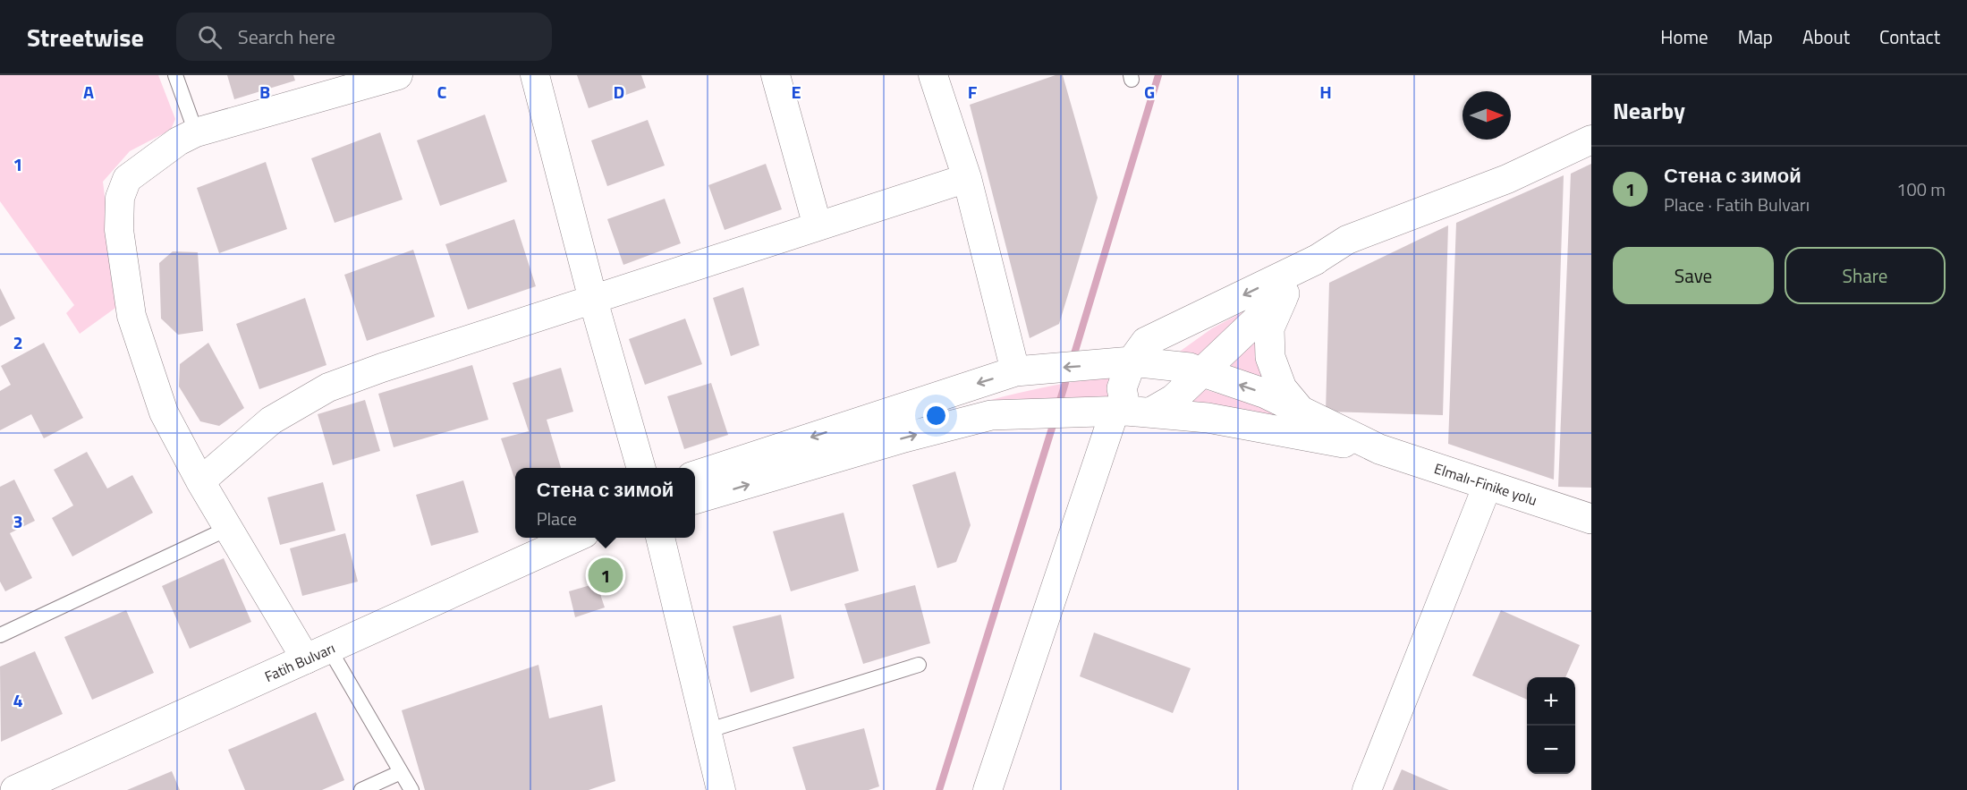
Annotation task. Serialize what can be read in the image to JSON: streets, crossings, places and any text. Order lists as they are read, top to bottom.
{
  "streets": {
    "street": ["Elmalı-Finike yolu", "Fatih Bulvarı"]
  },
  "north": "right",
  "page": {
    "header": "Streetwise",
    "search": "Search here",
    "nav": [
      "Home",
      "Map",
      "About",
      "Contact"
    ],
    "heading": "Nearby",
    "list": [
      {
        "mark": "1",
        "name": "Стена с зимой",
        "note": "Place · Fatih Bulvarı",
        "value": "100 m"
      }
    ],
    "buttons": ["Save", "Share"],
    "popup": ["Стена с зимой", "Place"],
    "pins": "1",
    "map_buttons": ["+", "−"]
  },
  "grid": {
    "columns": [
      "A",
      "B",
      "C",
      "D",
      "E",
      "F",
      "G",
      "H"
    ],
    "rows": [
      "1",
      "2",
      "3",
      "4"
    ]
  }
}
